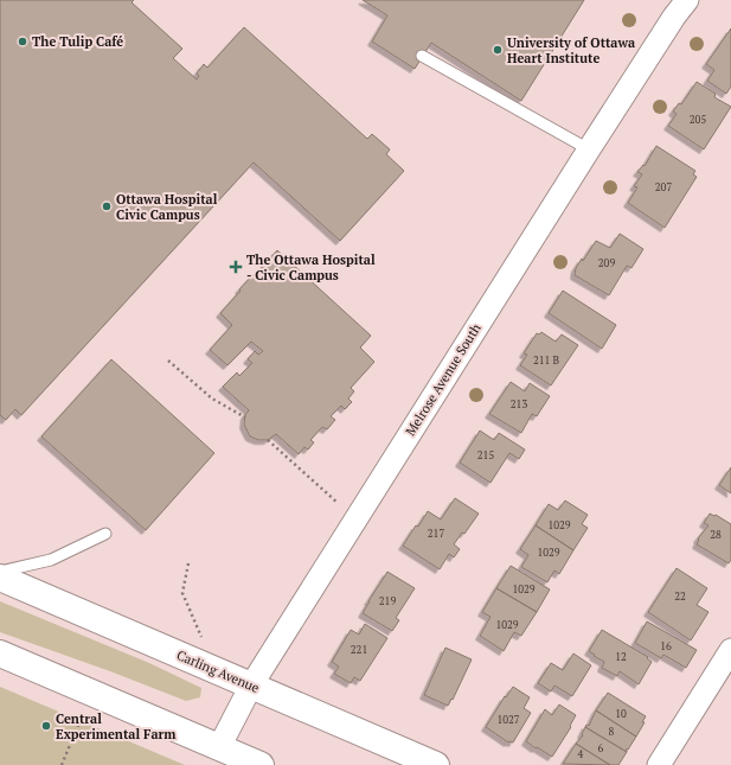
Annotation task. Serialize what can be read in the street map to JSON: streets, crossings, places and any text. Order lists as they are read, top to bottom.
{
  "streets": {
    "main road": ["Carling Avenue"],
    "street": ["Melrose Avenue South"]
  },
  "crossings": [
    ["Melrose Avenue South", "Carling Avenue"]
  ],
  "places": {
    "other": [
      "The Tulip Café",
      "University of Ottawa Heart Institute",
      "Ottawa Hospital Civic Campus",
      "Central Experimental Farm"
    ],
    "health": ["The Ottawa Hospital - Civic Campus"]
  },
  "house_numbers": [
    "205",
    "207",
    "209",
    "211 B",
    "213",
    "215",
    "1029",
    "217",
    "28",
    "1029",
    "1029",
    "22",
    "219",
    "1029",
    "16",
    "221",
    "12",
    "10",
    "1027",
    "8",
    "6",
    "4"
  ]
}
